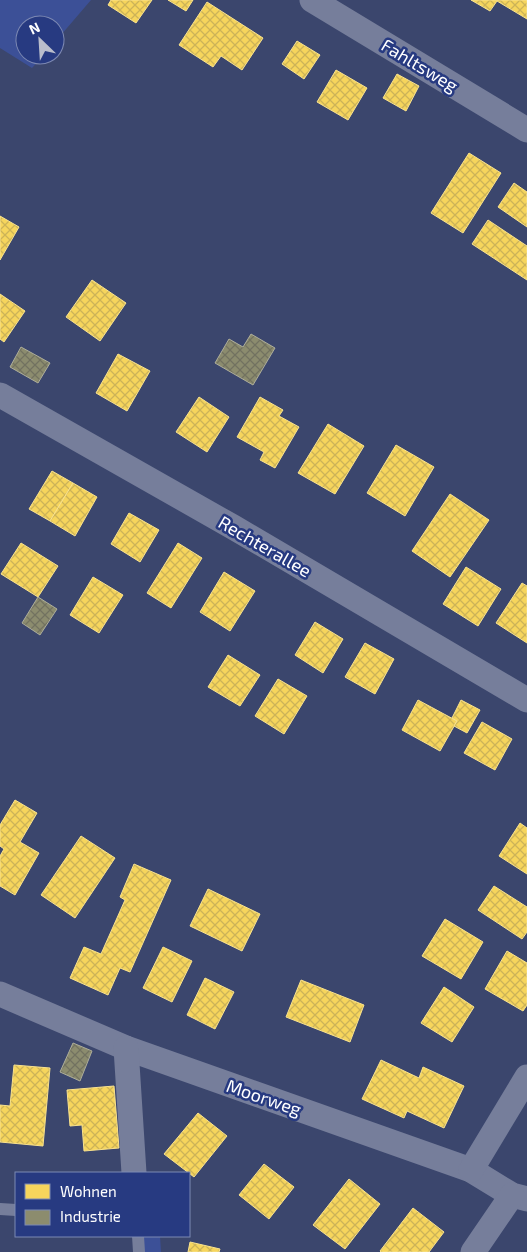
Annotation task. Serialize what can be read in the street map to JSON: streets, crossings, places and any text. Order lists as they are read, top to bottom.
{
  "streets": {
    "street": ["Fahltsweg", "Rechterallee", "Moorweg"]
  },
  "legend": ["Wohnen", "Industrie"],
  "north": "top left"
}
